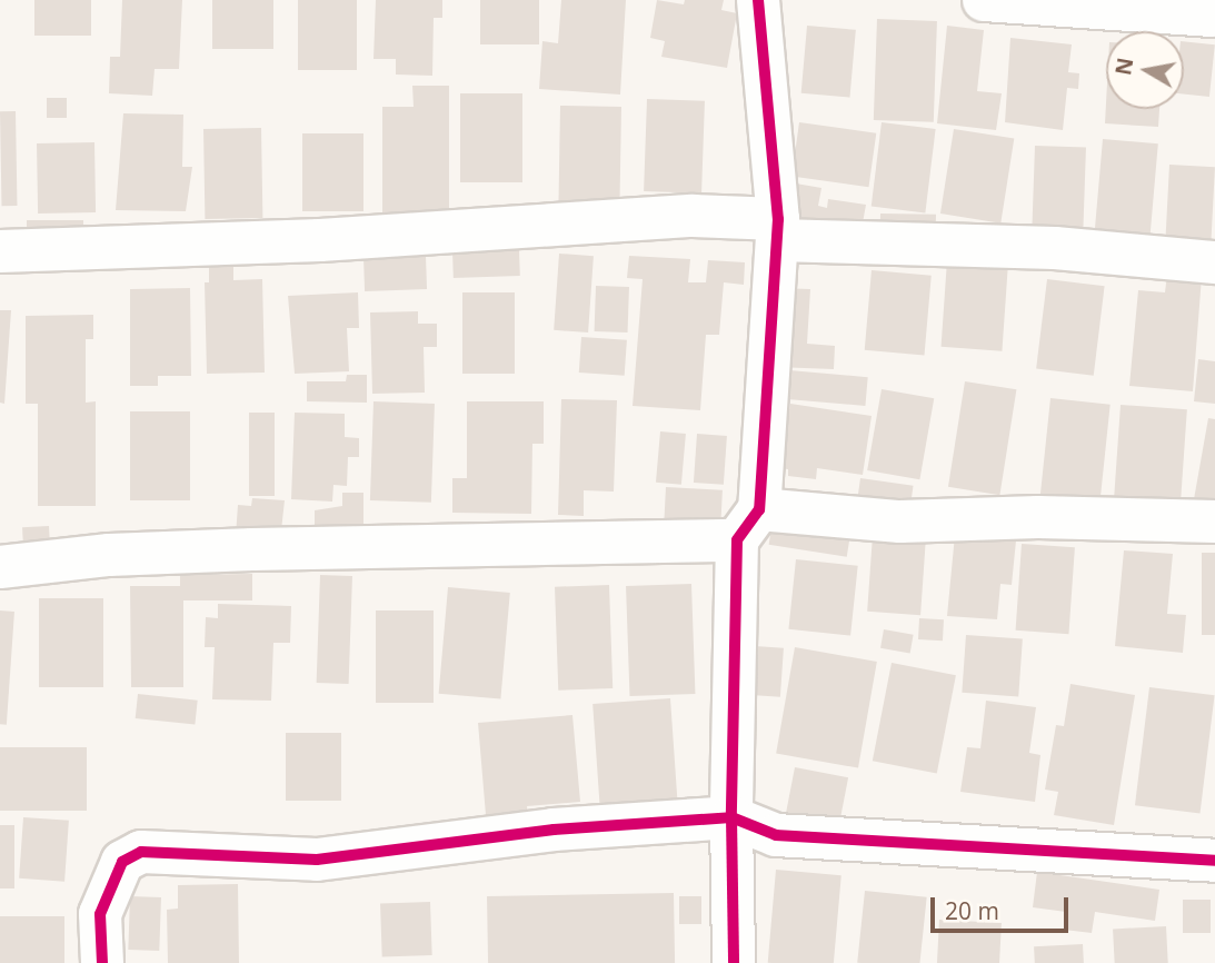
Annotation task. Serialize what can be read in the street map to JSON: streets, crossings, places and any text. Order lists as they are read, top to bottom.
{
  "scale_bar": "20 m",
  "north": "left"
}
